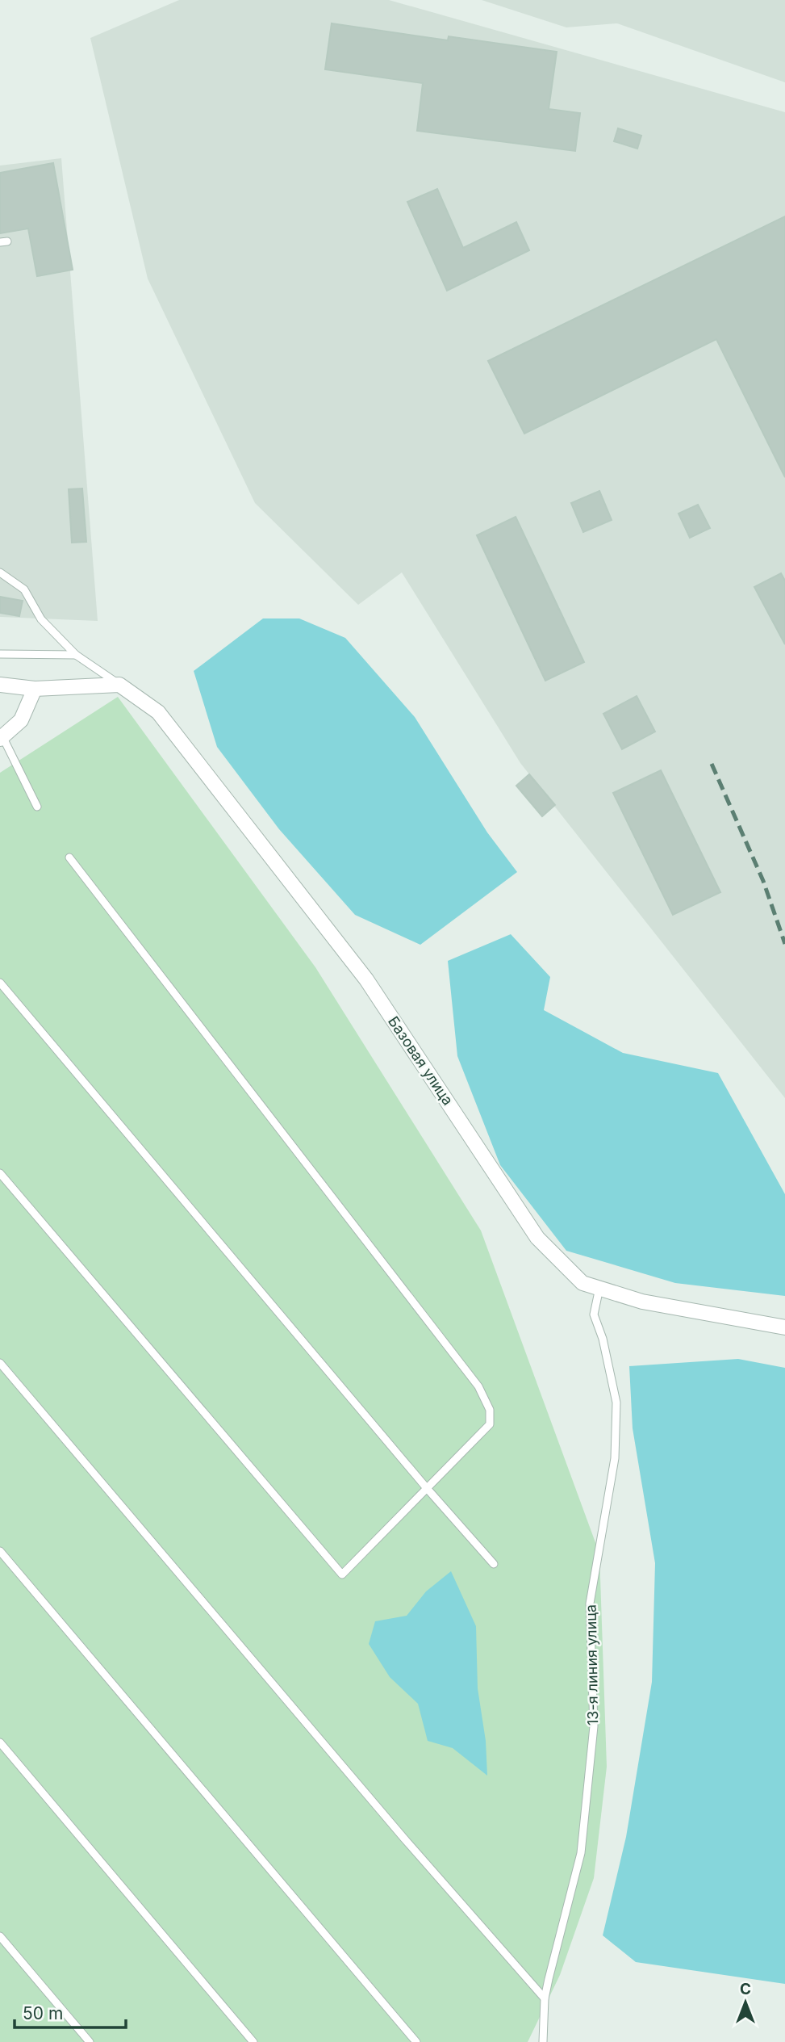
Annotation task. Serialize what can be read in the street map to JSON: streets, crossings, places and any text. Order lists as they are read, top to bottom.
{
  "streets": {
    "street": ["Базовая улица"],
    "lane": ["13-я линия улица"]
  },
  "crossings": [
    ["Базовая улица", "13-я линия улица"]
  ],
  "scale_bar": "50 m",
  "north": "top"
}
